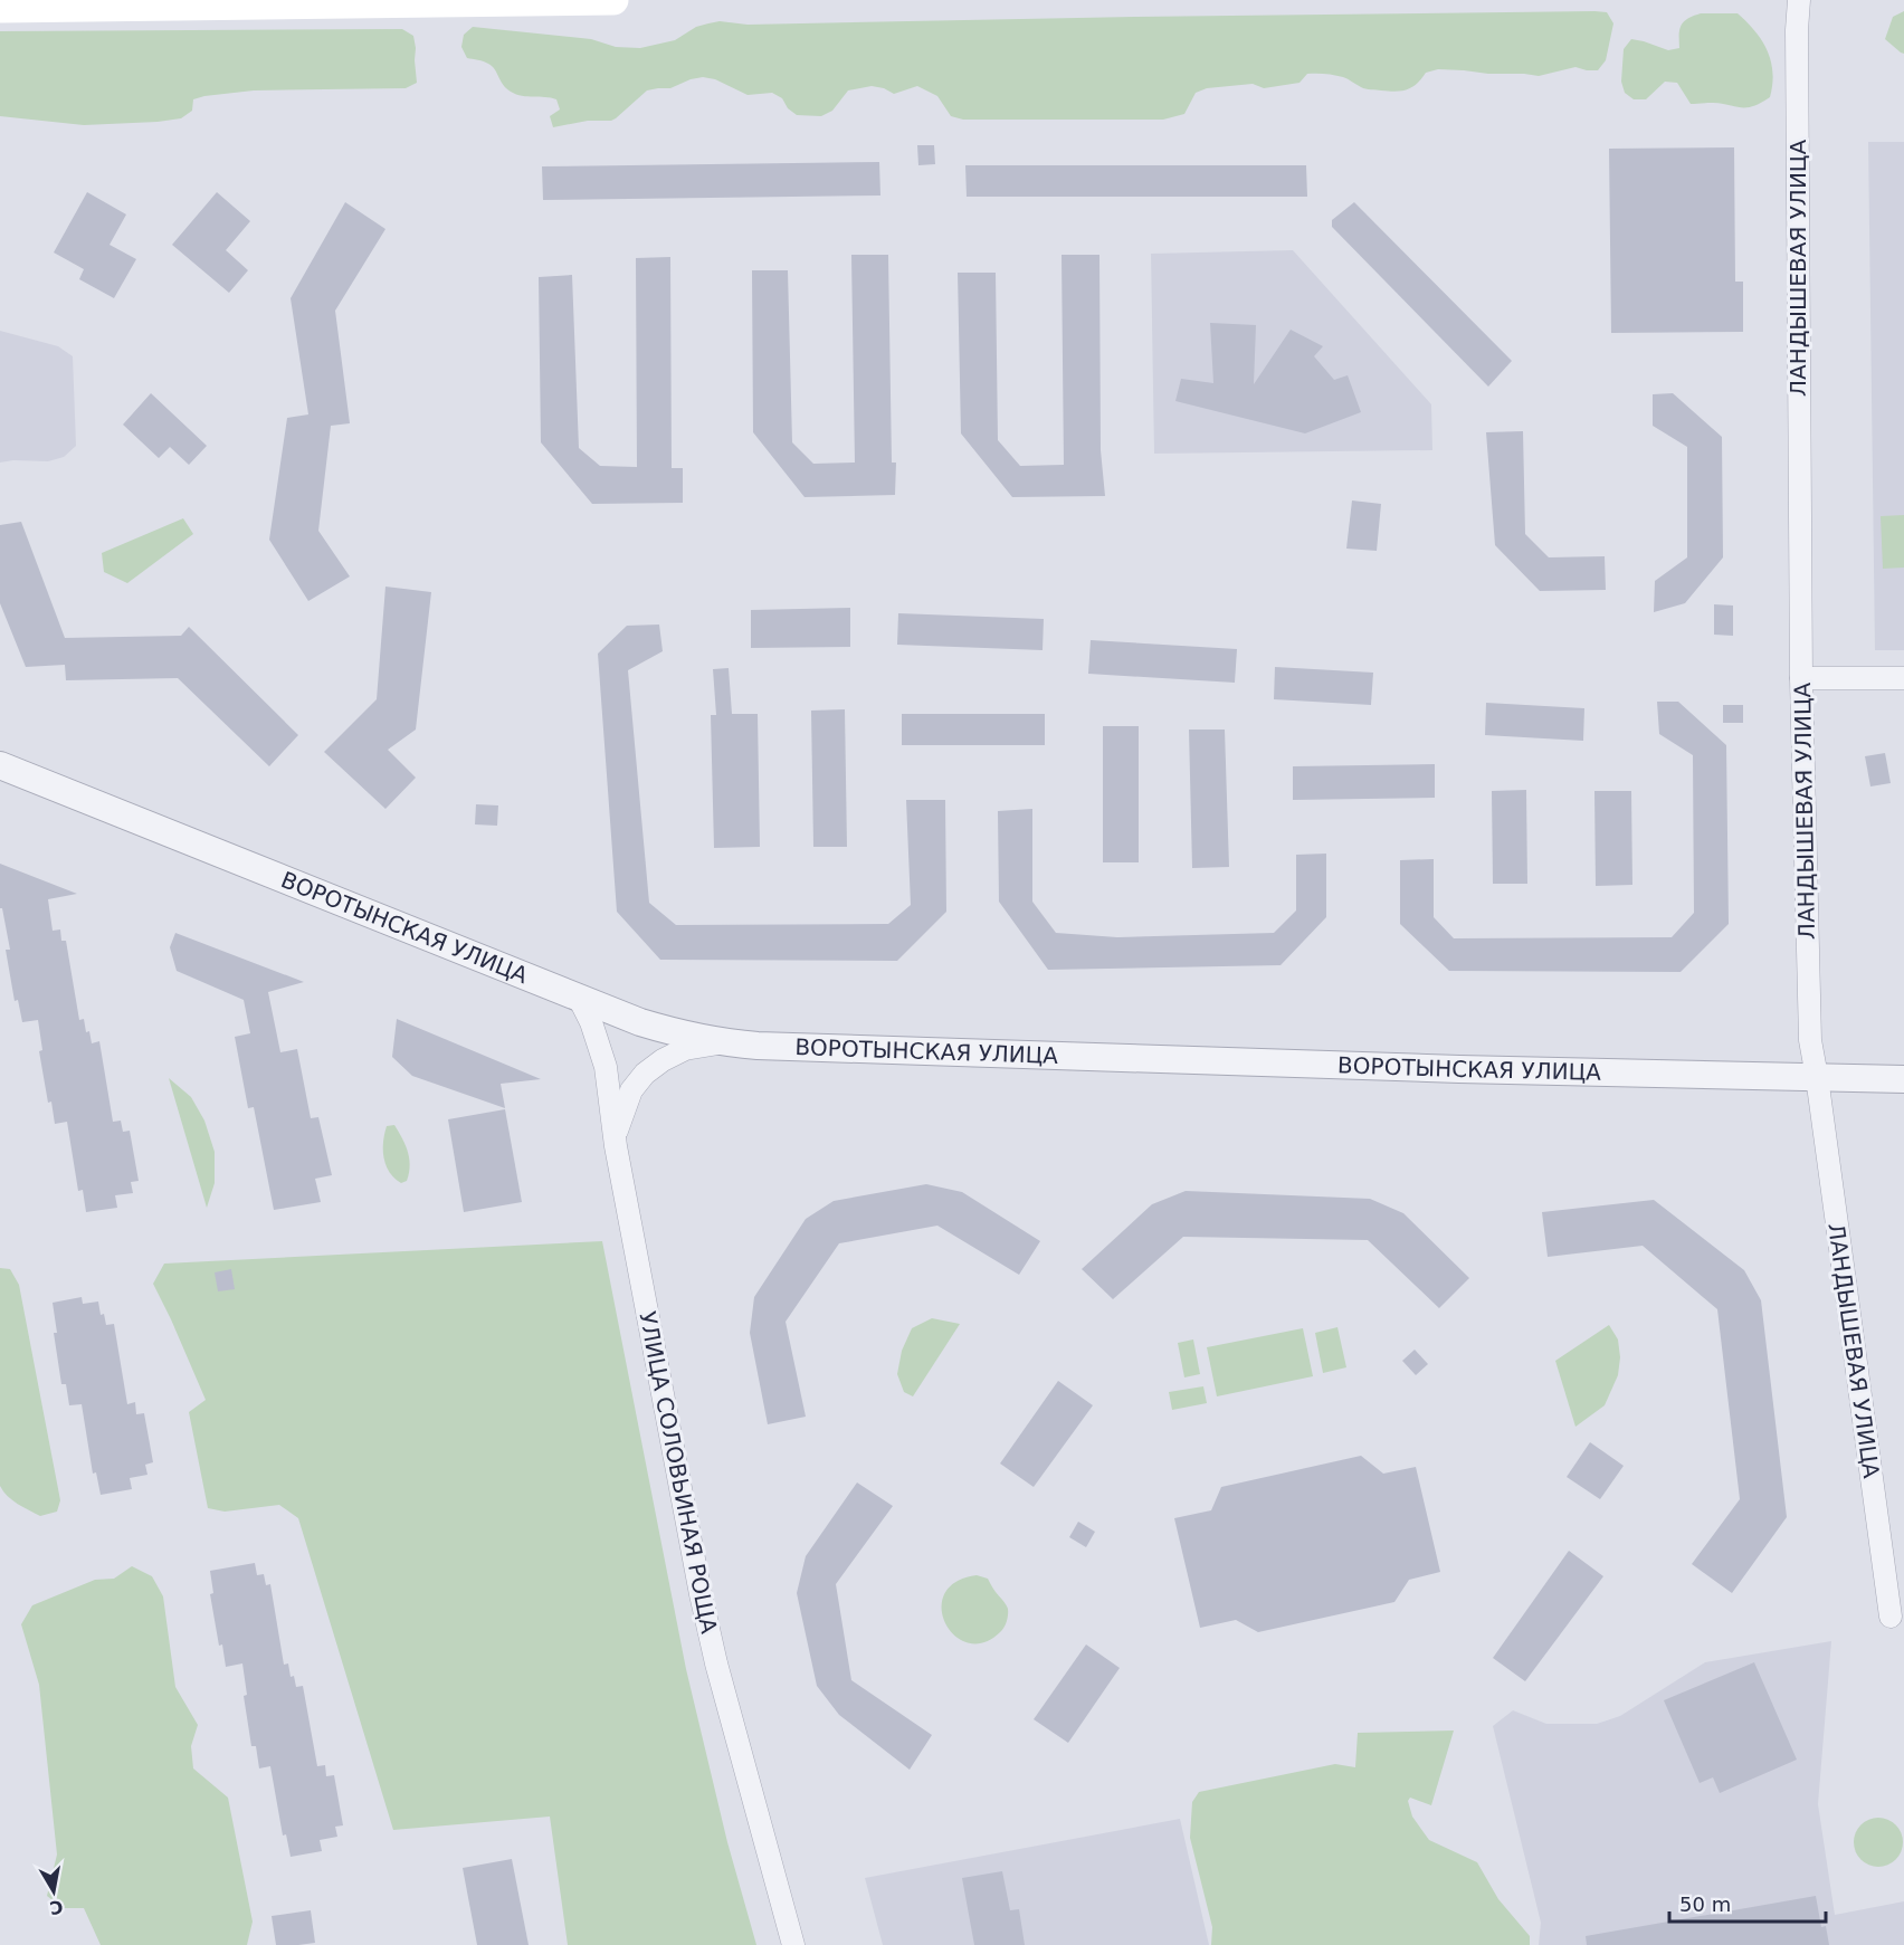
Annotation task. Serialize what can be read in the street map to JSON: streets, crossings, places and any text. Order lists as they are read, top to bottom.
{
  "streets": {
    "street": ["ЛАНДЫШЕВАЯ УЛИЦА", "ВОРОТЫНСКАЯ УЛИЦА", "УЛИЦА СОЛОВЬИНАЯ РОЩА"]
  },
  "crossings": [
    ["ЛАНДЫШЕВАЯ УЛИЦА", "ВОРОТЫНСКАЯ УЛИЦА"],
    ["ВОРОТЫНСКАЯ УЛИЦА", "УЛИЦА СОЛОВЬИНАЯ РОЩА"]
  ],
  "scale_bar": "50 m",
  "north": "bottom"
}
